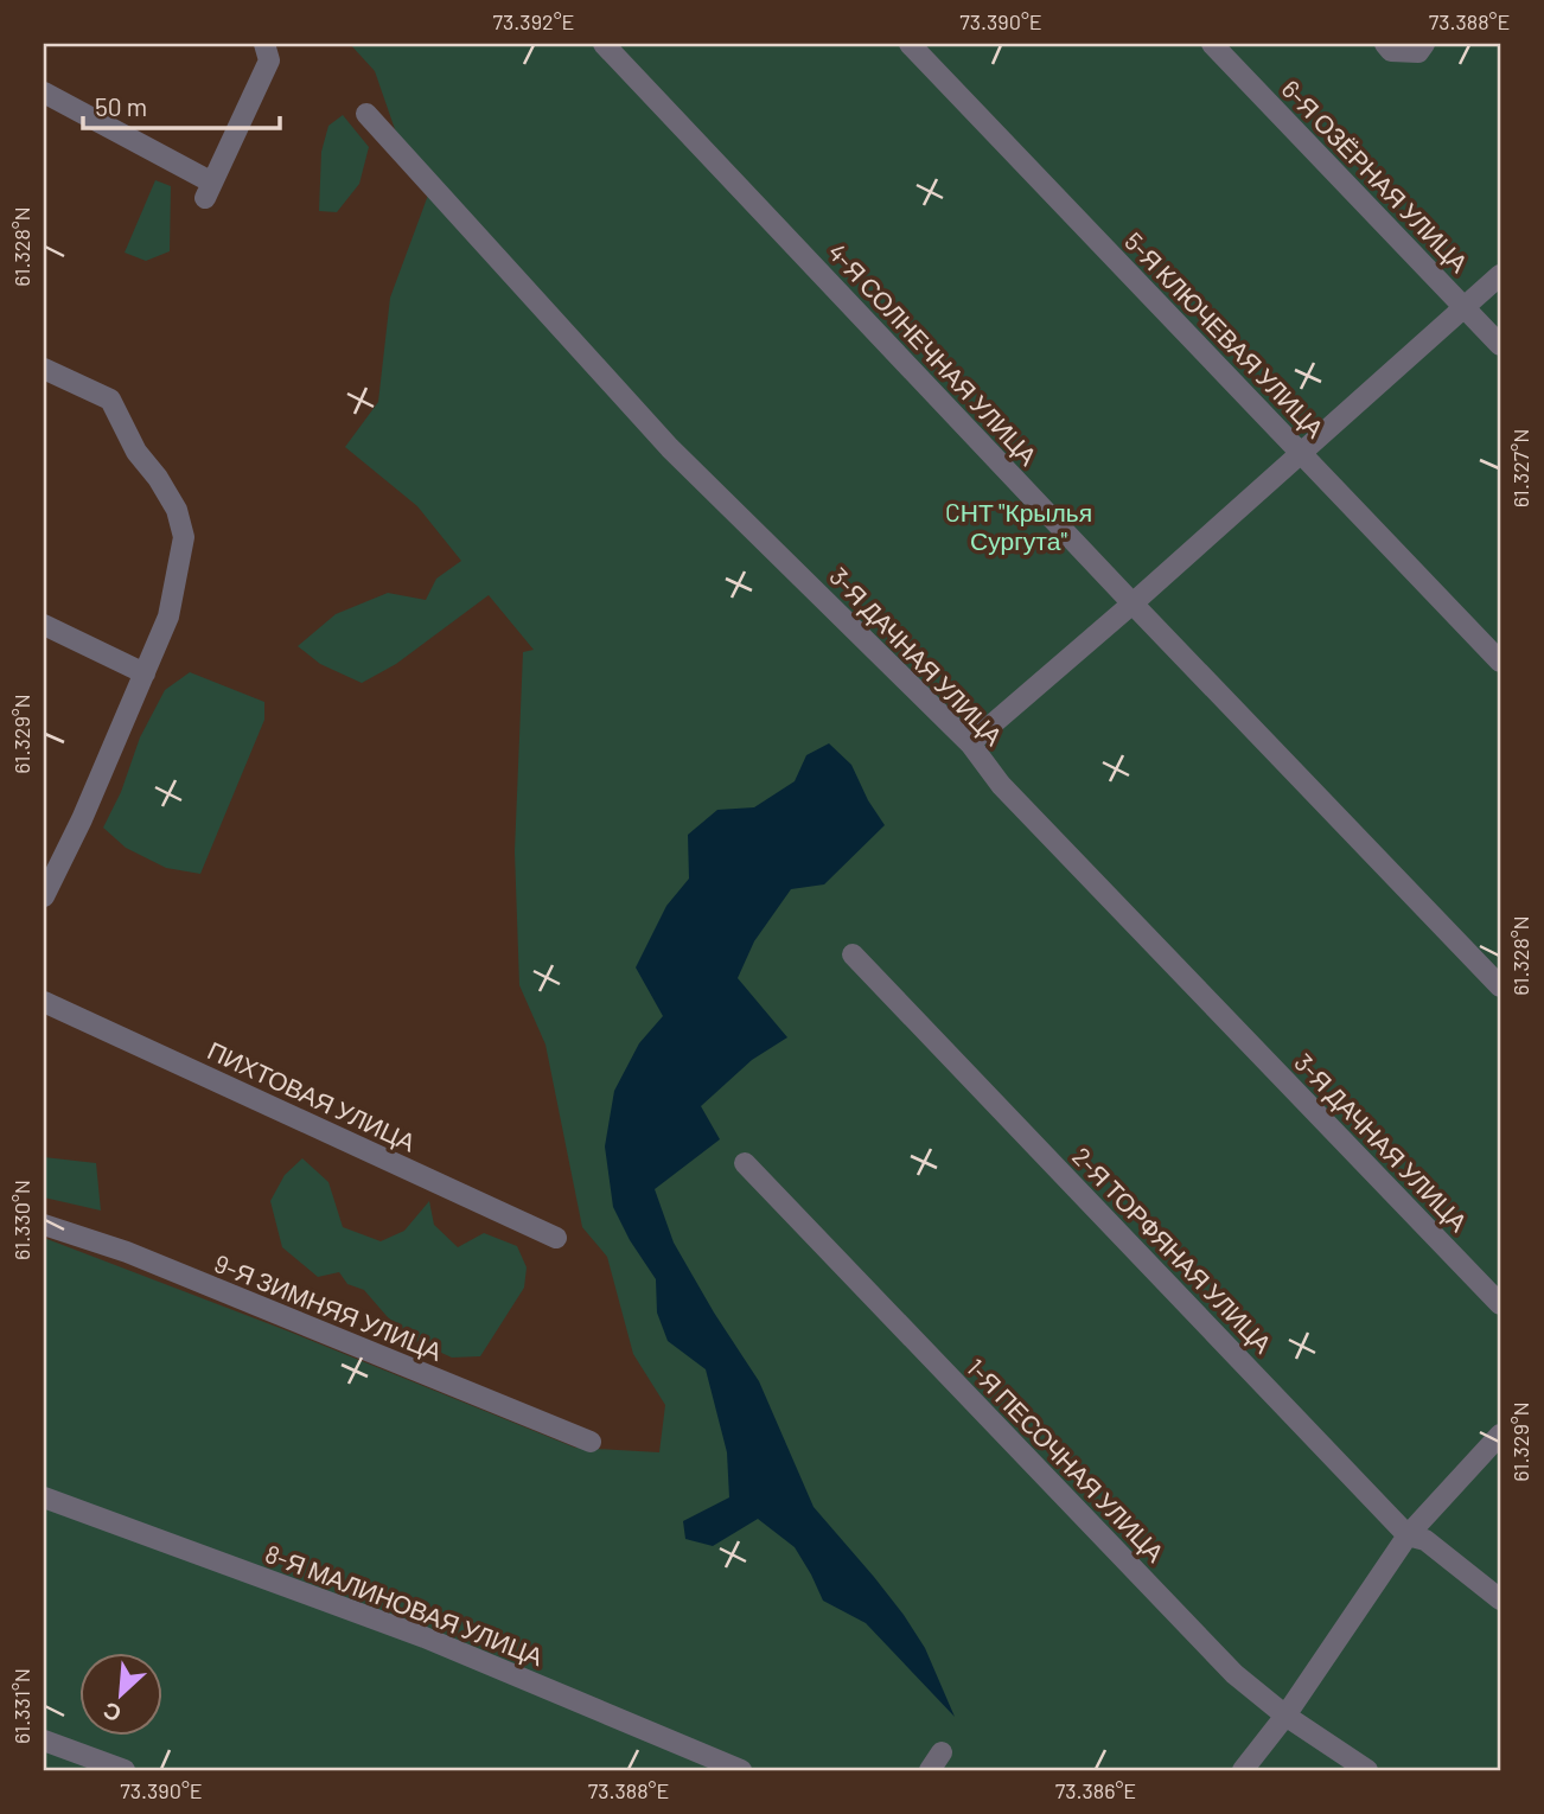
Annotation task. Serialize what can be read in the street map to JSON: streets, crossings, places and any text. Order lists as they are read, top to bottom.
{
  "streets": {
    "street": [
      "6-Я ОЗЁРНАЯ УЛИЦА",
      "5-Я КЛЮЧЕВАЯ УЛИЦА",
      "4-Я СОЛНЕЧНАЯ УЛИЦА",
      "3-Я ДАЧНАЯ УЛИЦА",
      "ПИХТОВАЯ УЛИЦА",
      "2-Я ТОРФЯНАЯ УЛИЦА",
      "9-Я ЗИМНЯЯ УЛИЦА",
      "1-Я ПЕСОЧНАЯ УЛИЦА",
      "8-Я МАЛИНОВАЯ УЛИЦА"
    ]
  },
  "parks": ["CНТ \"Крылья Сургута\""],
  "scale_bar": "50 m",
  "north": "bottom left",
  "coordinates": [
    "73.392°E",
    "73.390°E",
    "73.388°E",
    "61.328°N",
    "61.327°N",
    "61.329°N",
    "61.330°N",
    "61.331°N",
    "73.386°E"
  ]
}
